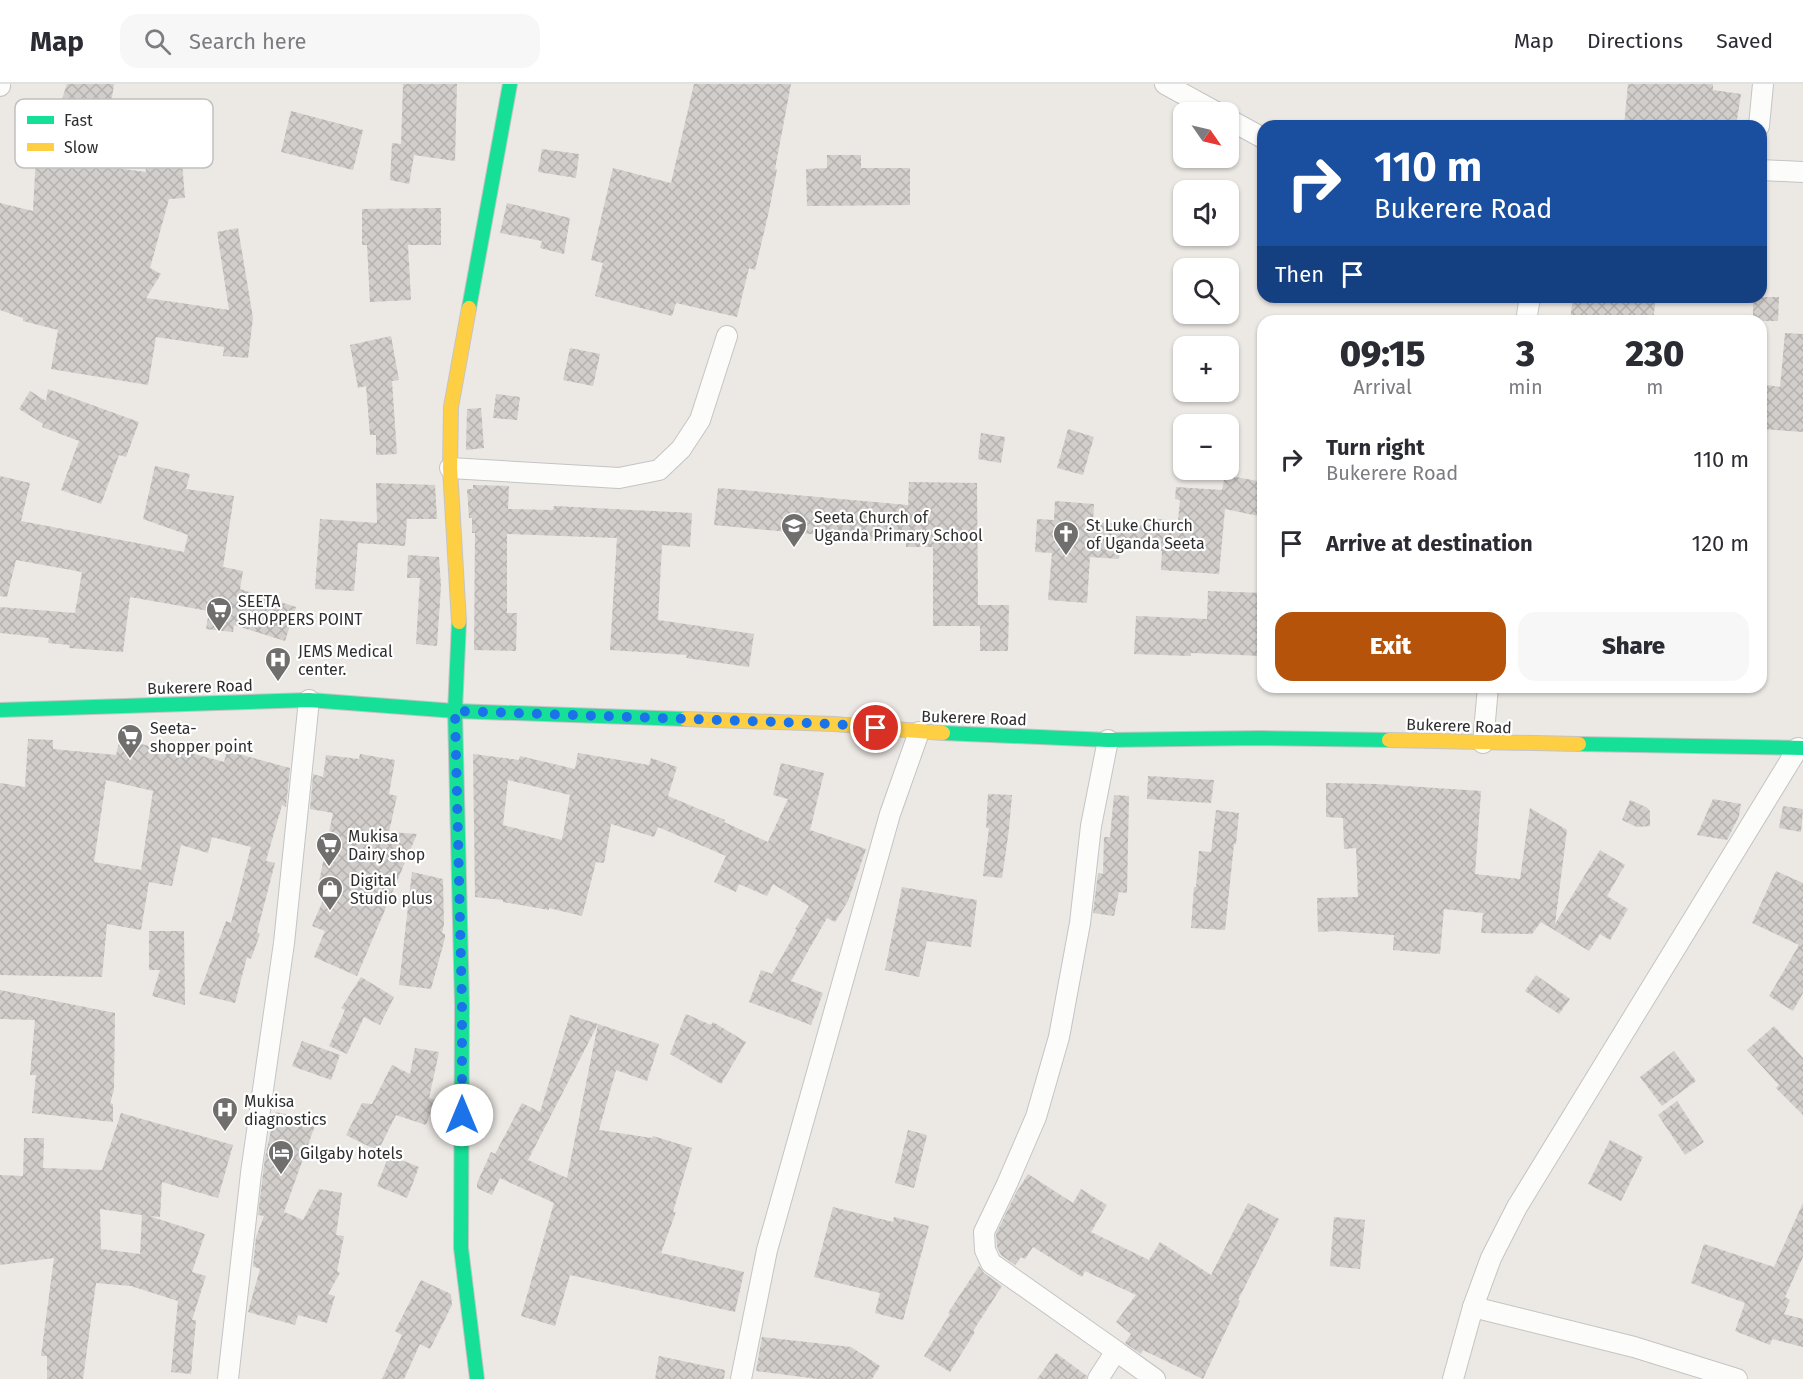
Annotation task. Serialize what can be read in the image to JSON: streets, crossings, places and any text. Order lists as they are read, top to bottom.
{
  "streets": {
    "main road": ["Bukerere Road"]
  },
  "places": {
    "school or university": ["Seeta Church of Uganda Primary School"],
    "church": ["St Luke Church of Uganda Seeta"],
    "supermarket": ["SEETA SHOPPERS POINT", "Seeta- shopper point", "Mukisa Dairy shop"],
    "hospital": ["JEMS Medical center.", "Mukisa diagnostics"],
    "shop": ["Digital Studio plus"],
    "hotel": ["Gilgaby hotels"]
  },
  "legend": ["Fast", "Slow"],
  "north": "bottom right",
  "page": {
    "header": "Map",
    "search": "Search here",
    "nav": ["Map", "Directions", "Saved"],
    "map_buttons": ["+", "−"],
    "turn": ["110 m", "Bukerere Road"],
    "then": "Then",
    "eta": [
      "09:15",
      "Arrival",
      "3",
      "min",
      "230",
      "m"
    ],
    "list": [
      {
        "name": "Turn right",
        "note": "Bukerere Road",
        "value": "110 m"
      },
      {
        "name": "Arrive at destination",
        "value": "120 m"
      }
    ],
    "buttons": ["Exit", "Share"]
  }
}
